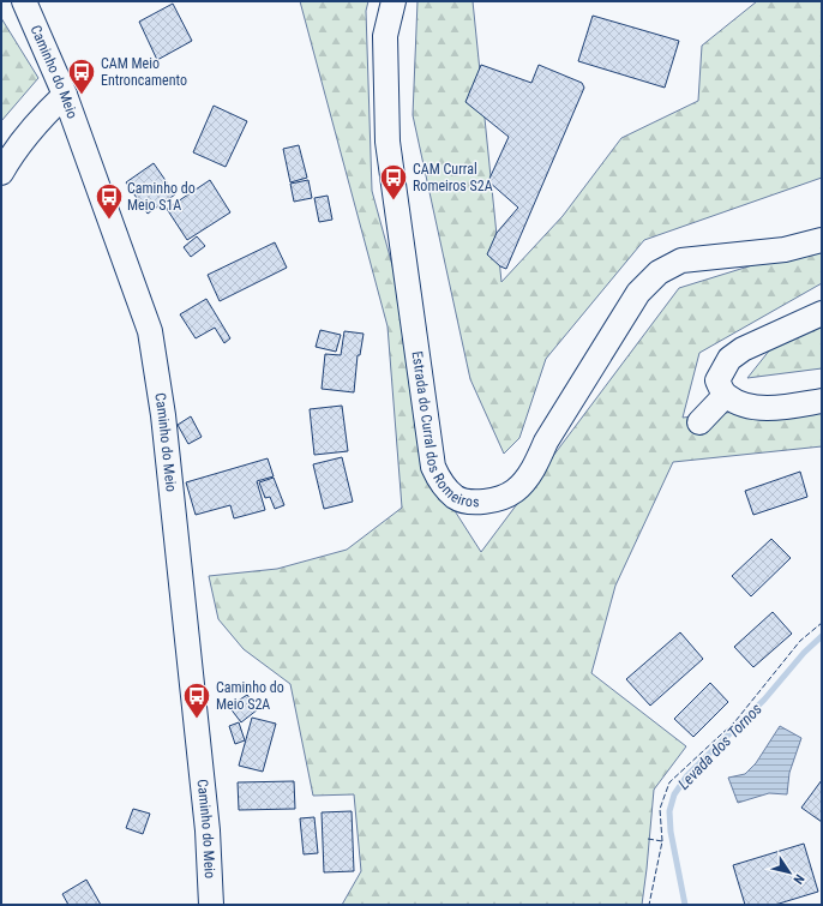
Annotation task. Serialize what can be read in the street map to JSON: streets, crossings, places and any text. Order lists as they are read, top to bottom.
{
  "streets": {
    "street": ["Caminho do Meio", "Estrada do Curral dos Romeiros"]
  },
  "water": ["Levada dos Tornos"],
  "places": {
    "bus stop": [
      "CAM Meio Entroncamento",
      "CAM Curral Romeiros S2A",
      "Caminho do Meio S1A",
      "Caminho do Meio S2A"
    ]
  },
  "north": "bottom right"
}
